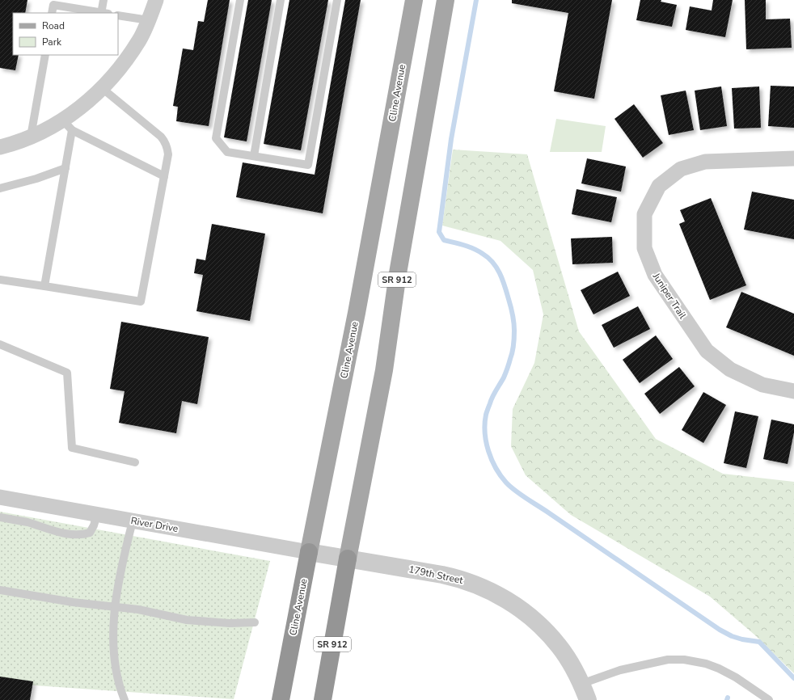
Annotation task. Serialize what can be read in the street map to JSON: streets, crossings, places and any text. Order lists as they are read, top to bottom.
{
  "streets": {
    "highway": ["Cline Avenue", "SR 912"],
    "street": ["Juniper Trail", "River Drive", "179th Street"]
  },
  "crossings": [
    ["Cline Avenue", "River Drive"],
    ["Cline Avenue", "179th Street"],
    ["SR 912", "179th Street"],
    ["River Drive", "179th Street"]
  ],
  "legend": ["Road", "Park"]
}
